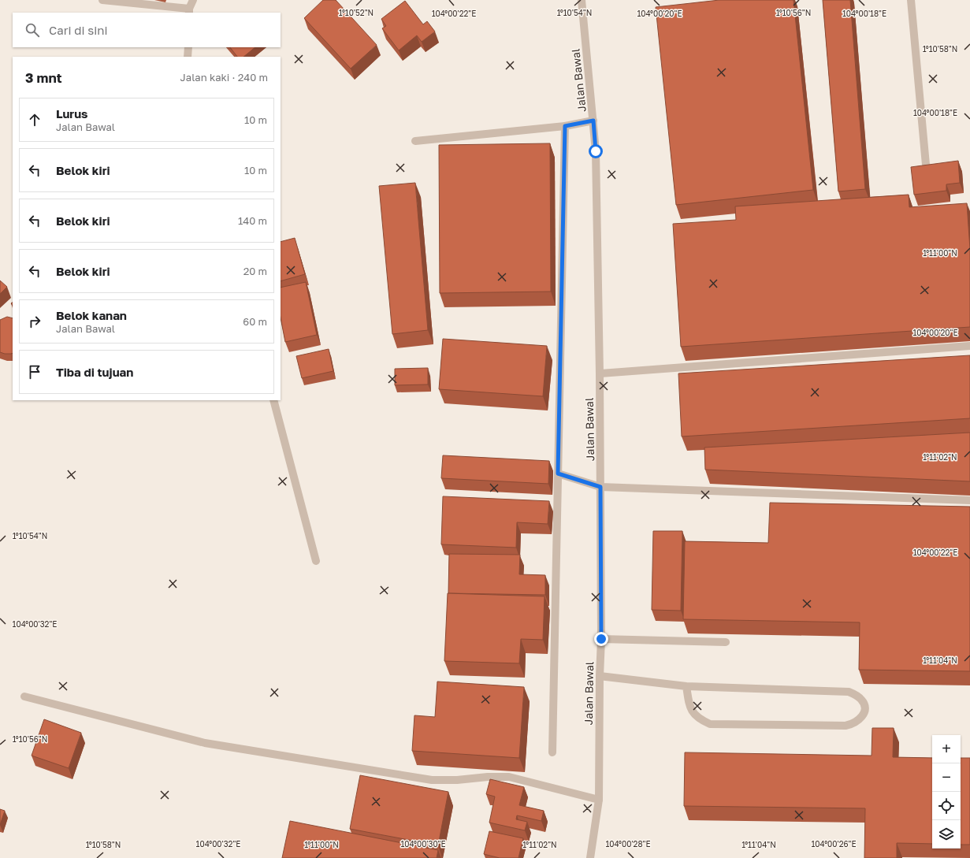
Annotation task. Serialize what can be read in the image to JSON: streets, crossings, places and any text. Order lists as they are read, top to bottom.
{
  "streets": {
    "street": ["Jalan Bawal"]
  },
  "page": {
    "search": "Cari di sini",
    "heading": ["3 mnt", "Jalan kaki · 240 m"],
    "list": [
      ["Lurus", "Jalan Bawal", "10 m"],
      ["Belok kiri", "10 m"],
      ["Belok kiri", "140 m"],
      ["Belok kiri", "20 m"],
      ["Belok kanan", "Jalan Bawal", "60 m"],
      "Tiba di tujuan"
    ],
    "map_buttons": ["+", "−"]
  },
  "coordinates": [
    "1°10'52\"N",
    "1°10'54\"N",
    "1°10'56\"N",
    "104°00'22\"E",
    "104°00'20\"E",
    "104°00'18\"E",
    "1°10'58\"N",
    "1°11'00\"N",
    "1°11'02\"N",
    "104°00'32\"E",
    "1°11'04\"N",
    "104°00'30\"E",
    "104°00'28\"E",
    "104°00'26\"E"
  ]
}
